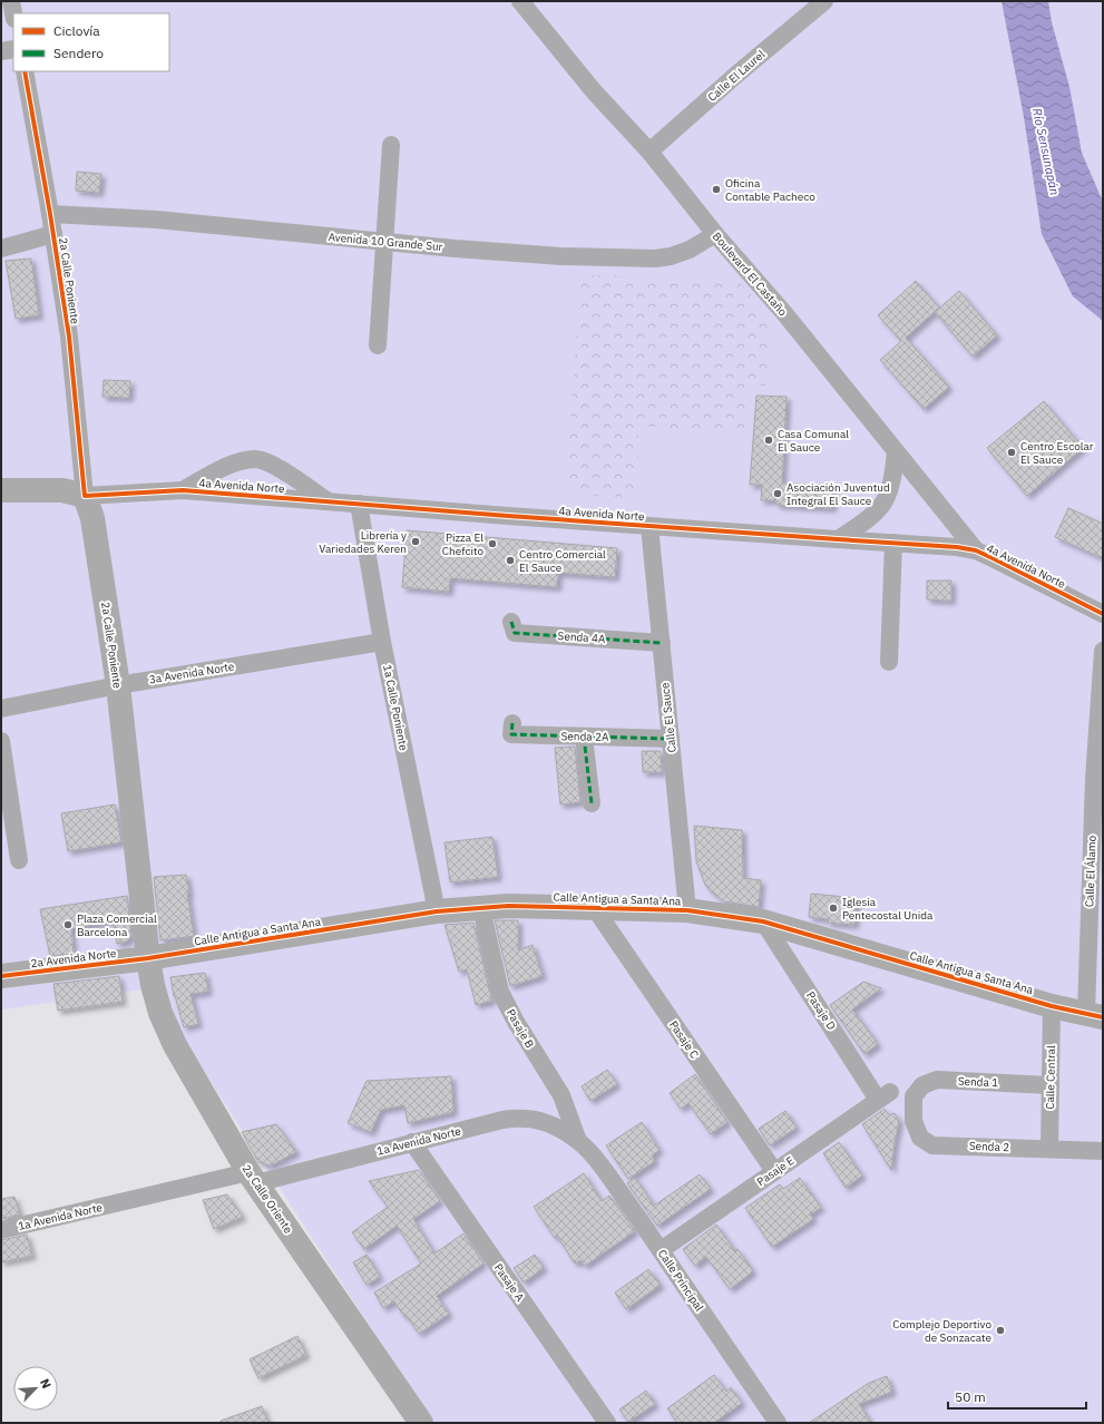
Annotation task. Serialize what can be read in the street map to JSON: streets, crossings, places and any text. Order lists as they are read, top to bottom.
{
  "streets": {
    "street": [
      "Calle El Laurel",
      "Avenida 10 Grande Sur",
      "Boulevard El Castaño",
      "2a Calle Poniente",
      "4a Avenida Norte",
      "Senda 4A",
      "3a Avenida Norte",
      "1a Calle Poniente",
      "Calle El Sauce",
      "Senda 2A",
      "Calle El Álamo",
      "Calle Antigua a Santa Ana",
      "2a Avenida Norte",
      "Pasaje D",
      "Pasaje B",
      "Pasaje C",
      "Calle Central",
      "Senda 1",
      "1a Avenida Norte",
      "Senda 2",
      "Pasaje E",
      "2a Calle Oriente",
      "Calle Principal",
      "Pasaje A"
    ]
  },
  "crossings": [
    ["Calle El Laurel", "Boulevard El Castaño"],
    ["Avenida 10 Grande Sur", "Boulevard El Castaño"],
    ["Avenida 10 Grande Sur", "2a Calle Poniente"],
    ["Boulevard El Castaño", "4a Avenida Norte"],
    ["2a Calle Poniente", "4a Avenida Norte"],
    ["2a Calle Poniente", "3a Avenida Norte"],
    ["2a Calle Poniente", "Calle Antigua a Santa Ana"],
    ["2a Calle Poniente", "2a Avenida Norte"],
    ["2a Calle Poniente", "2a Calle Oriente"],
    ["4a Avenida Norte", "1a Calle Poniente"],
    ["4a Avenida Norte", "Calle El Sauce"],
    ["Senda 4A", "Calle El Sauce"],
    ["3a Avenida Norte", "1a Calle Poniente"],
    ["1a Calle Poniente", "Calle Antigua a Santa Ana"],
    ["Calle El Sauce", "Senda 2A"],
    ["Calle El Sauce", "Calle Antigua a Santa Ana"],
    ["Calle El Álamo", "Calle Antigua a Santa Ana"],
    ["Calle Antigua a Santa Ana", "2a Avenida Norte"],
    ["Calle Antigua a Santa Ana", "Pasaje D"],
    ["Calle Antigua a Santa Ana", "Pasaje B"],
    ["Calle Antigua a Santa Ana", "Pasaje C"],
    ["Calle Antigua a Santa Ana", "Calle Central"],
    ["Calle Antigua a Santa Ana", "2a Calle Oriente"],
    ["2a Avenida Norte", "2a Calle Oriente"],
    ["Pasaje D", "Pasaje E"],
    ["Pasaje B", "1a Avenida Norte"],
    ["Pasaje B", "Calle Principal"],
    ["Pasaje C", "Pasaje E"],
    ["Calle Central", "Senda 1"],
    ["Calle Central", "Senda 2"],
    ["Senda 1", "Senda 2"],
    ["1a Avenida Norte", "2a Calle Oriente"],
    ["1a Avenida Norte", "Calle Principal"],
    ["1a Avenida Norte", "Pasaje A"],
    ["Pasaje E", "Calle Principal"]
  ],
  "water": ["Río Sensunapán"],
  "places": [
    "Oficina Contable Pacheco",
    "Casa Comunal El Sauce",
    "Centro Escolar El Sauce",
    "Asociación Juventud Integral El Sauce",
    "Librería y Variedades Keren",
    "Pizza El Chefcito",
    "Centro Comercial El Sauce",
    "Iglesia Pentecostal Unida",
    "Plaza Comercial Barcelona",
    "Complejo Deportivo de Sonzacate"
  ],
  "legend": ["Ciclovía", "Sendero"],
  "scale_bar": "50 m",
  "north": "top right"
}
